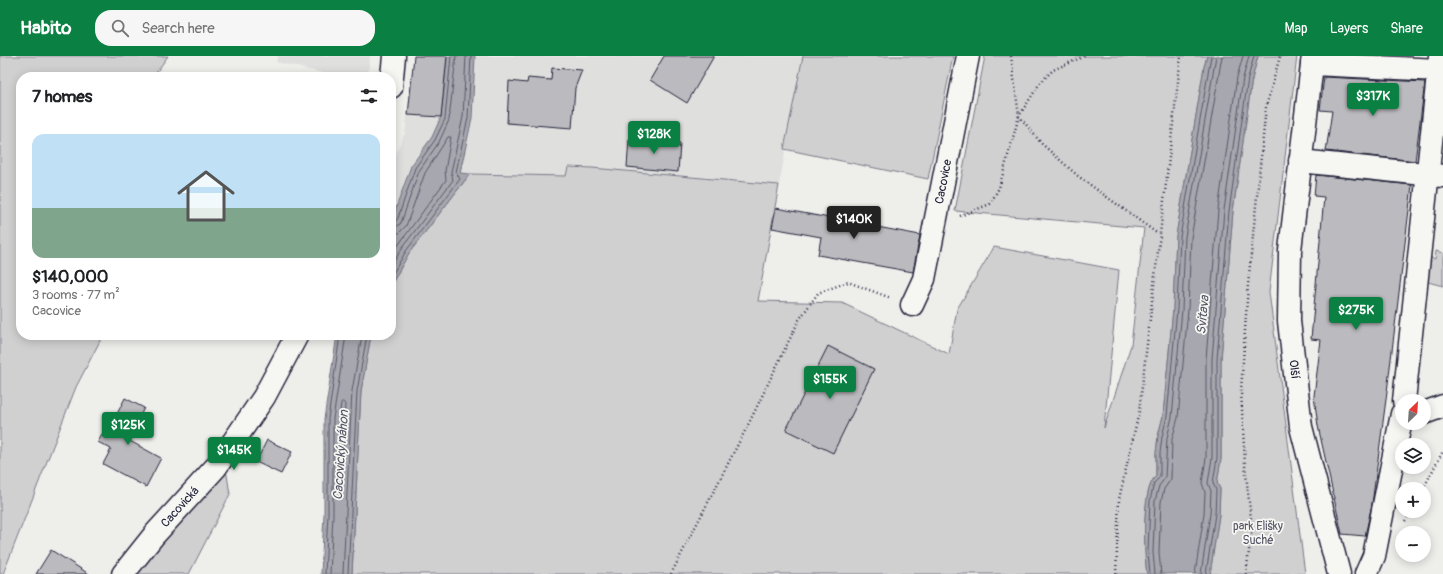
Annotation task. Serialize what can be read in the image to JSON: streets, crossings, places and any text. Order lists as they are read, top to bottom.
{
  "streets": {
    "street": ["Cacovice", "Olší", "Cacovická"]
  },
  "water": ["Svitava", "Cacovický náhon"],
  "parks": ["park Elišky Suché"],
  "north": "top right",
  "page": {
    "header": "Habito",
    "search": "Search here",
    "nav": ["Map", "Layers", "Share"],
    "heading": "7 homes",
    "price": [
      "$317K",
      "$128K",
      "$140K",
      "$275K",
      "$155K",
      "$125K",
      "$145K"
    ],
    "list": [
      {
        "name": "$140,000",
        "note": "3 rooms · 77 m² · Cacovice"
      }
    ],
    "map_buttons": ["+", "−"]
  }
}
